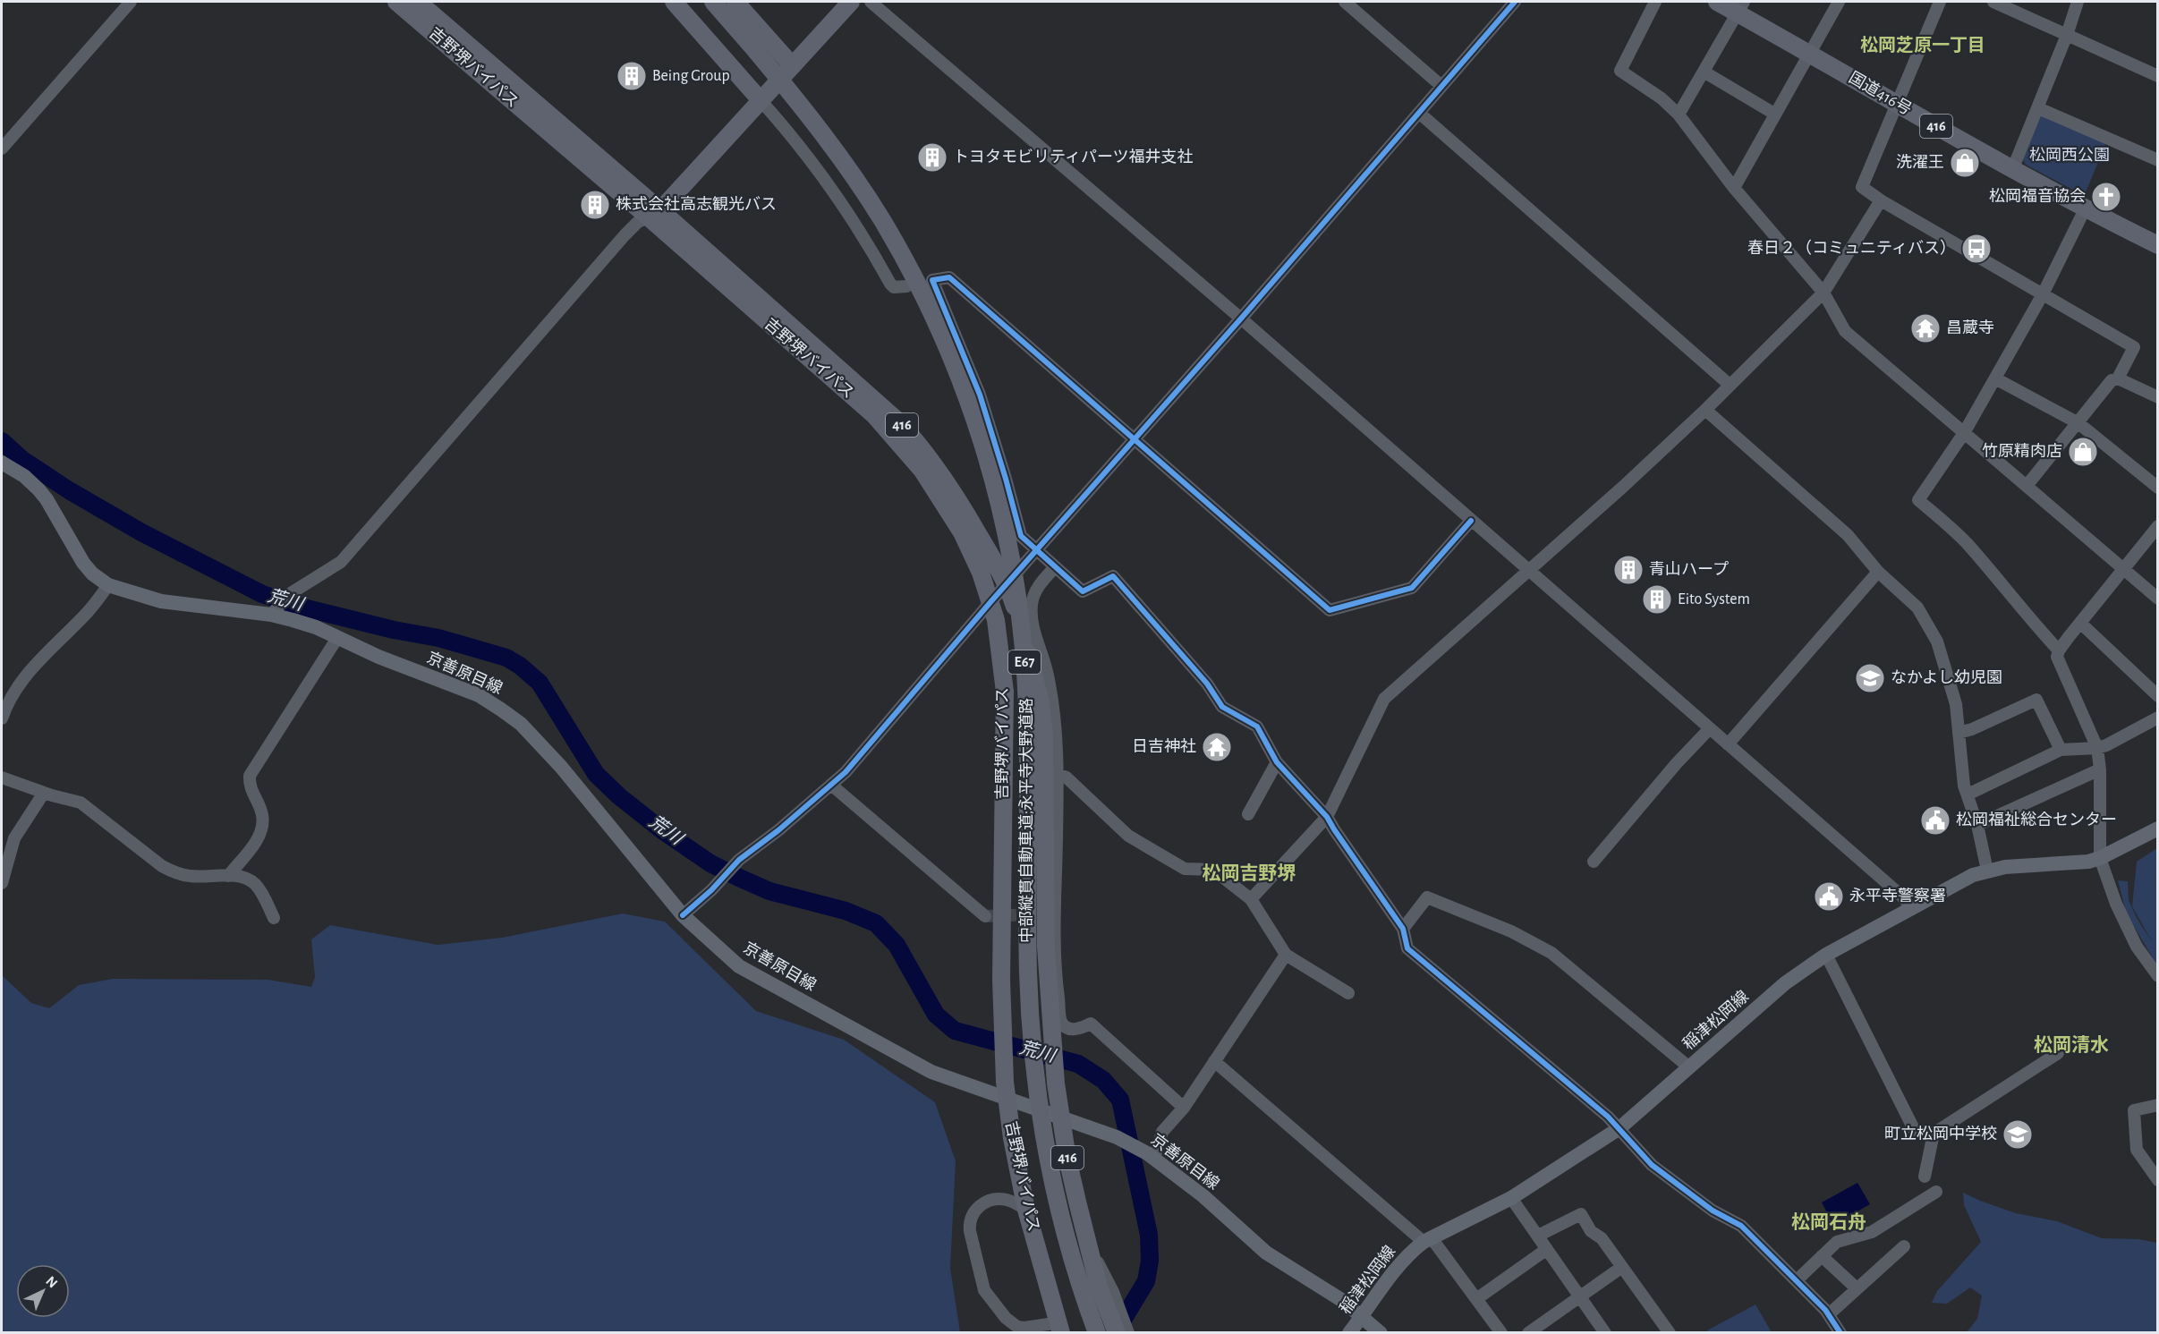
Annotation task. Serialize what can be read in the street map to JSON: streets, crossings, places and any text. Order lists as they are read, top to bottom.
{
  "streets": {
    "highway": [
      "吉野堺バイパス",
      "国道416号",
      "416",
      "E67",
      "中部縦貫自動車道;永平寺大野道路"
    ],
    "main road": ["京善原目線", "稲津松岡線"]
  },
  "crossings": [
    ["吉野堺バイパス", "京善原目線"],
    ["京善原目線", "稲津松岡線"]
  ],
  "districts": [
    "松岡芝原一丁目",
    "松岡吉野堺",
    "松岡清水",
    "松岡石舟"
  ],
  "water": ["荒川"],
  "parks": ["松岡西公園"],
  "places": {
    "building": [
      "Being Group",
      "トヨタモビリティパーツ福井支社",
      "株式会社高志観光バス",
      "青山ハープ",
      "Eito System"
    ],
    "shop": ["洗濯王", "竹原精肉店"],
    "church": ["松岡福音協会"],
    "bus stop": ["春日２（コミュニティバス）"],
    "temple": ["昌蔵寺", "日吉神社"],
    "school or university": ["なかよし幼児園", "町立松岡中学校"],
    "public building": ["松岡福祉総合センター", "永平寺警察署"]
  },
  "north": "top right"
}
